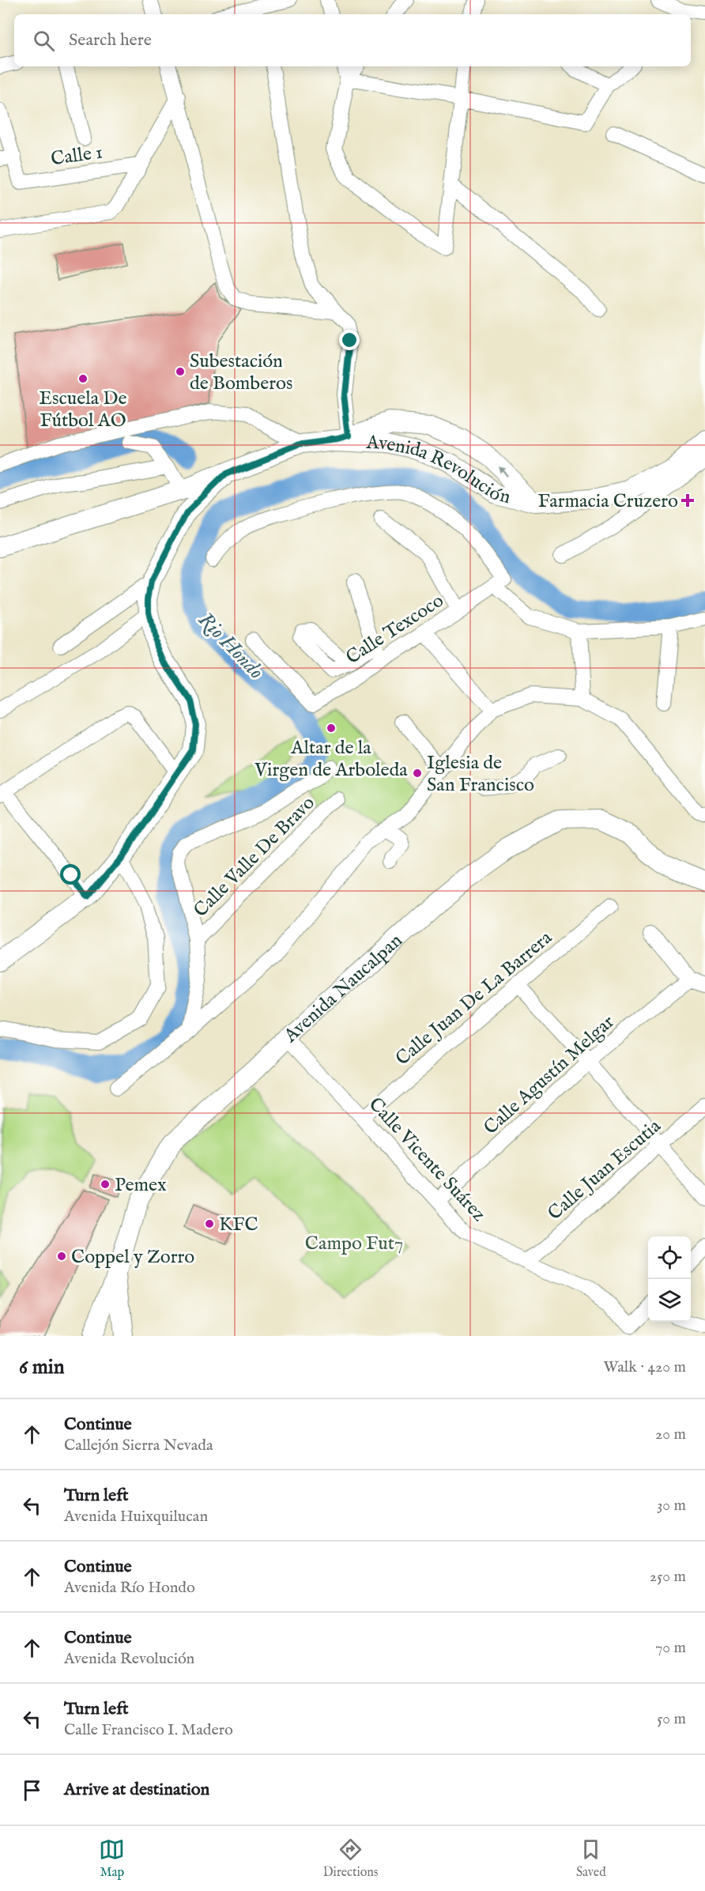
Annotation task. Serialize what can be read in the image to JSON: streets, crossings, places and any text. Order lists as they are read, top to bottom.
{
  "streets": {
    "main road": ["Avenida Revolución", "Avenida Naucalpan"],
    "street": [
      "Calle 1",
      "Calle Texcoco",
      "Calle Valle De Bravo",
      "Calle Juan De La Barrera",
      "Calle Agustín Melgar",
      "Calle Vicente Suárez",
      "Calle Juan Escutia"
    ]
  },
  "crossings": [
    ["Avenida Revolución", "Calle Texcoco"],
    ["Avenida Naucalpan", "Calle Vicente Suárez"],
    ["Calle Juan De La Barrera", "Calle Vicente Suárez"],
    ["Calle Agustín Melgar", "Calle Vicente Suárez"],
    ["Calle Vicente Suárez", "Calle Juan Escutia"]
  ],
  "water": ["Rio Hondo"],
  "parks": ["Campo Fut7"],
  "places": {
    "other": [
      "Subestación de Bomberos",
      "Escuela De Fútbol AO",
      "Altar de la Virgen de Arboleda",
      "Iglesia de San Francisco",
      "Pemex",
      "KFC",
      "Coppel y Zorro"
    ],
    "health": ["Farmacia Cruzero"]
  },
  "page": {
    "search": "Search here",
    "heading": ["6 min", "Walk · 420 m"],
    "list": [
      ["Continue", "Callejón Sierra Nevada", "20 m"],
      ["Turn left", "Avenida Huixquilucan", "30 m"],
      ["Continue", "Avenida Río Hondo", "250 m"],
      ["Continue", "Avenida Revolución", "70 m"],
      ["Turn left", "Calle Francisco I. Madero", "50 m"],
      "Arrive at destination"
    ],
    "nav": ["Map", "Directions", "Saved"]
  }
}
